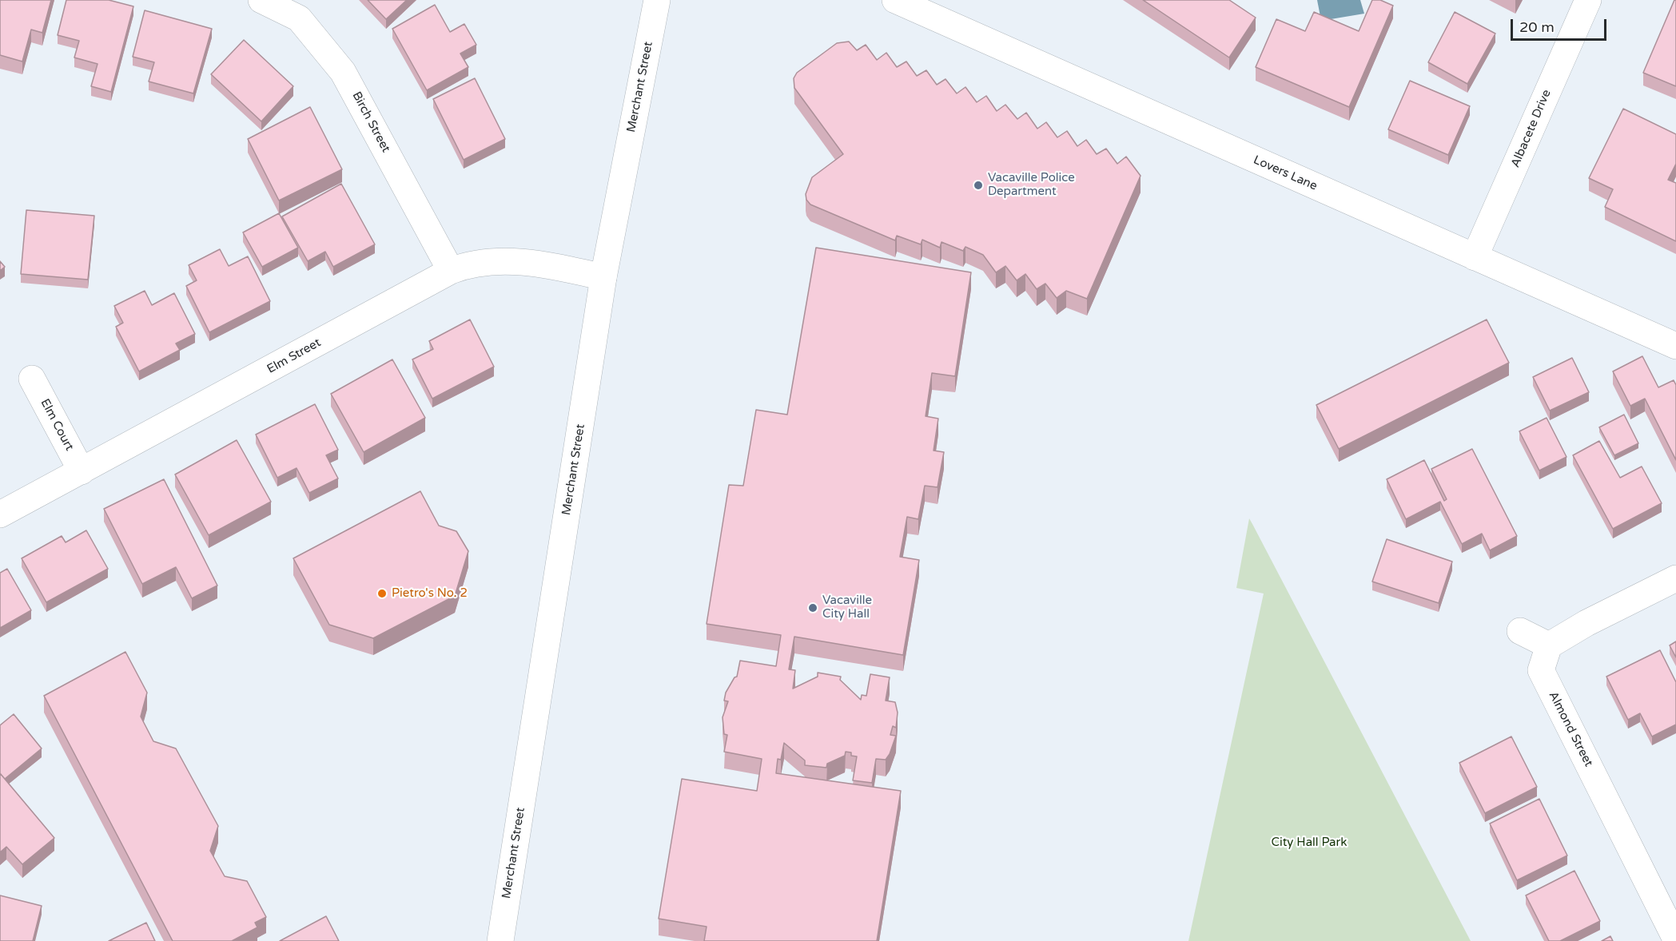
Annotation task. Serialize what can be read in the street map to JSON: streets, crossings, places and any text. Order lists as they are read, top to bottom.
{
  "streets": {
    "street": [
      "Merchant Street",
      "Birch Street",
      "Albacete Drive",
      "Lovers Lane",
      "Elm Street",
      "Elm Court",
      "Almond Street"
    ]
  },
  "crossings": [
    ["Merchant Street", "Elm Street"],
    ["Birch Street", "Elm Street"],
    ["Albacete Drive", "Lovers Lane"],
    ["Elm Street", "Elm Court"]
  ],
  "parks": ["City Hall Park"],
  "places": ["Vacaville Police Department", "Pietro's No. 2", "Vacaville City Hall"],
  "scale_bar": "20 m"
}
